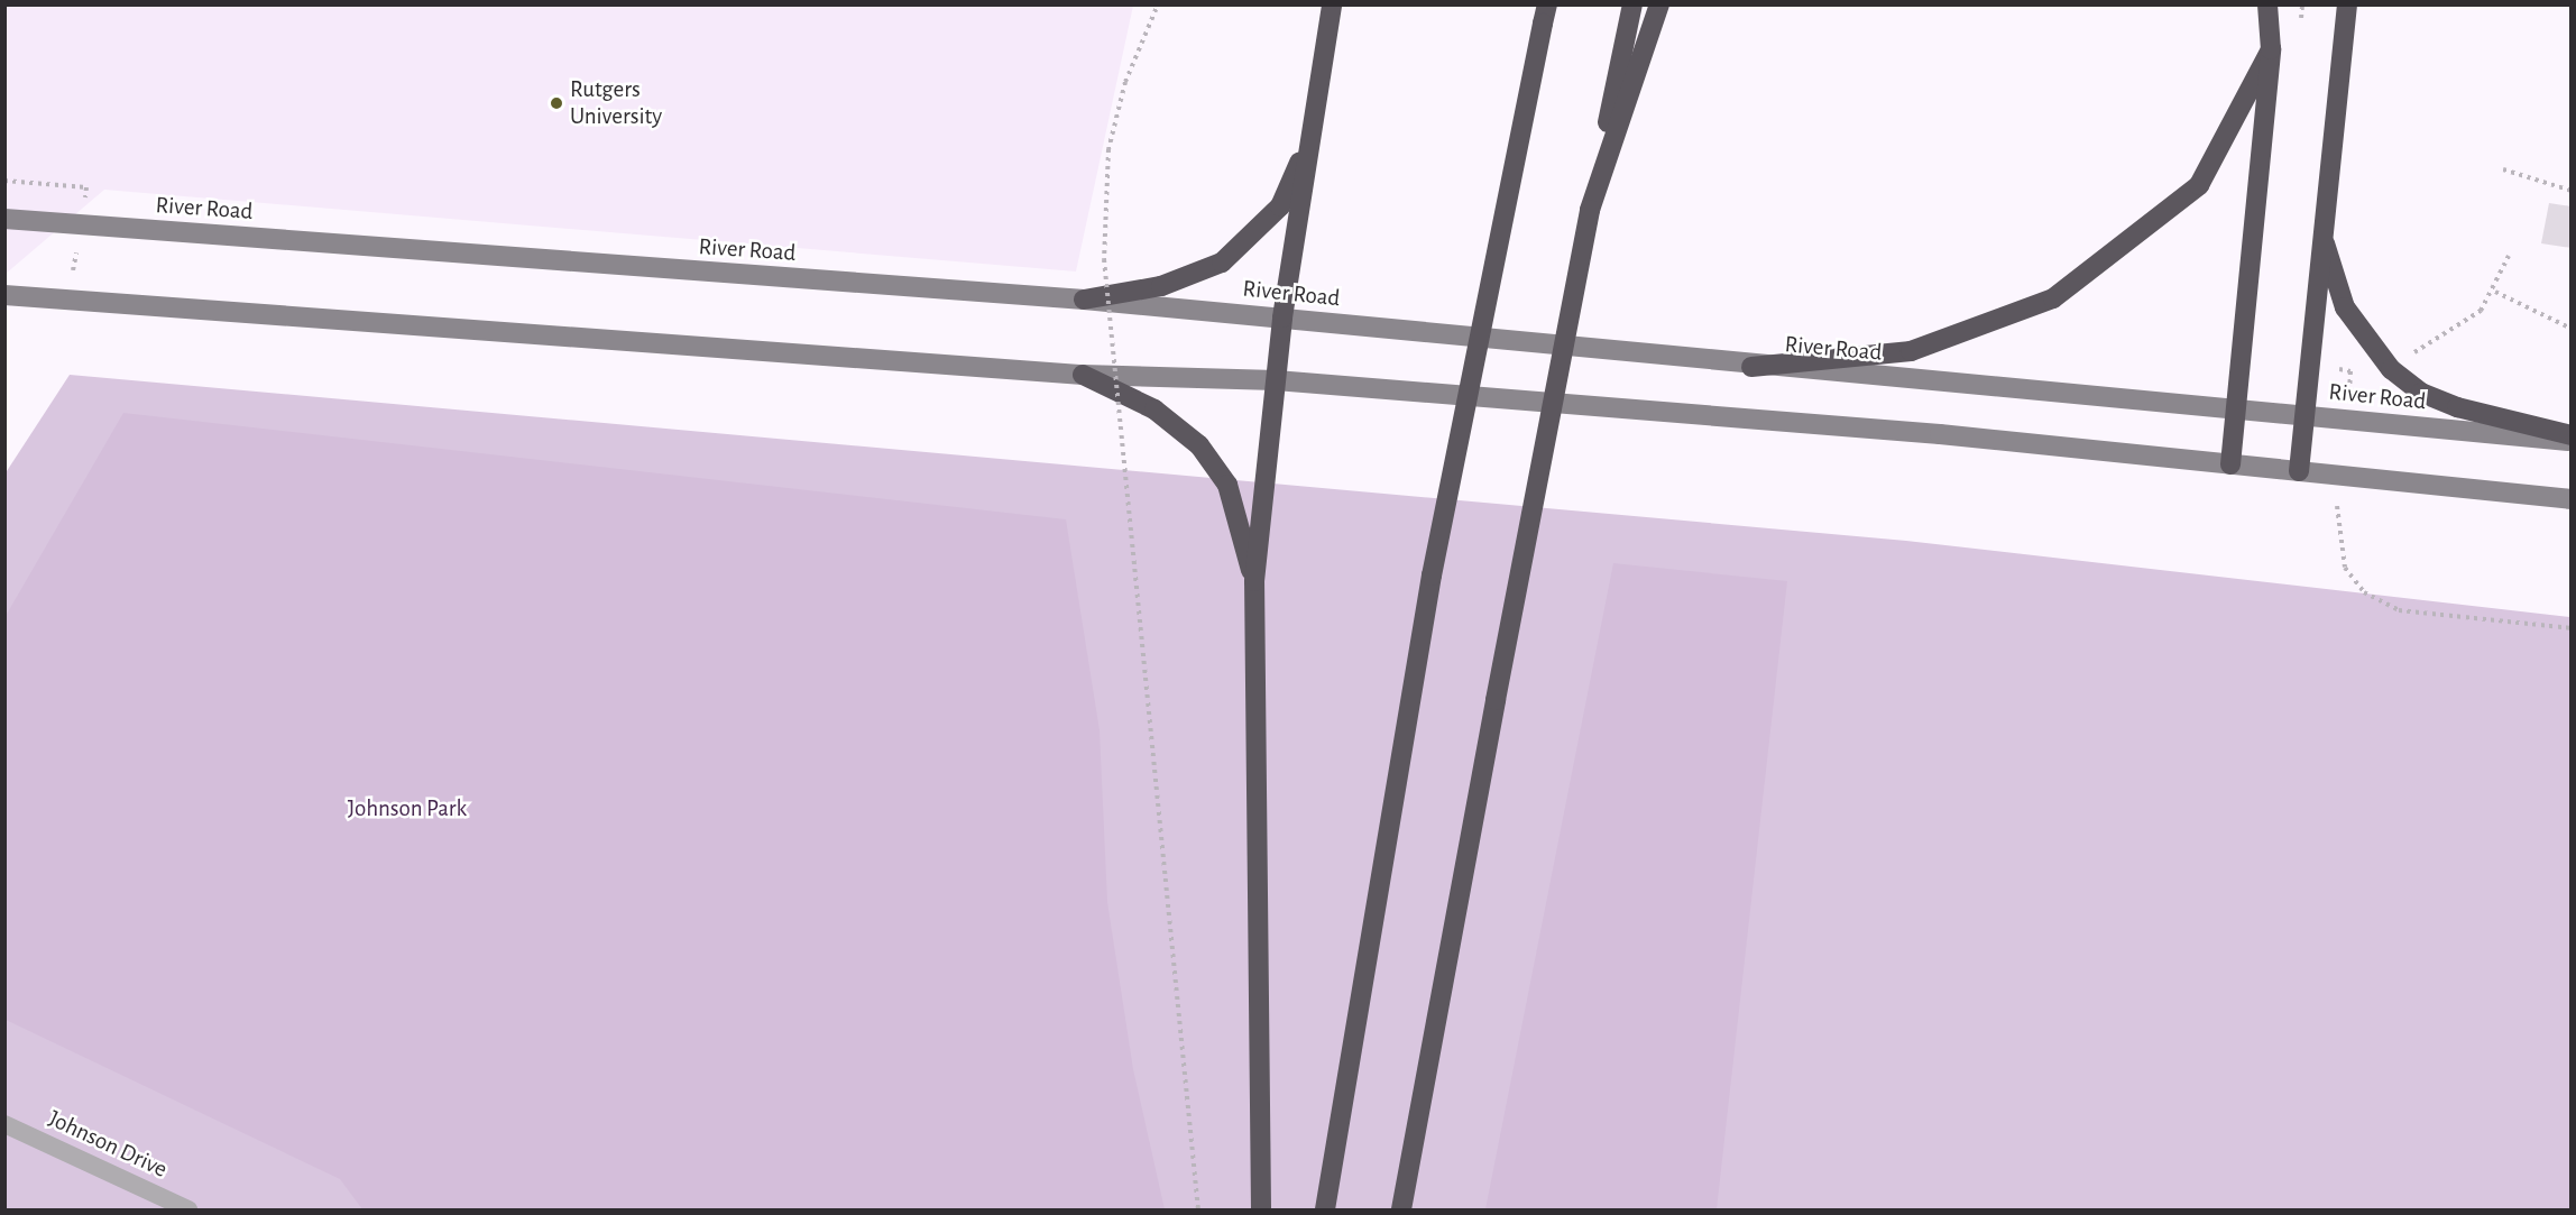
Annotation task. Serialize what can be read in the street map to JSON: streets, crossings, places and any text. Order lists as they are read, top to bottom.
{
  "streets": {
    "main road": ["River Road"],
    "lane": ["Johnson Drive"]
  },
  "parks": ["Johnson Park"],
  "places": ["Rutgers University"]
}
